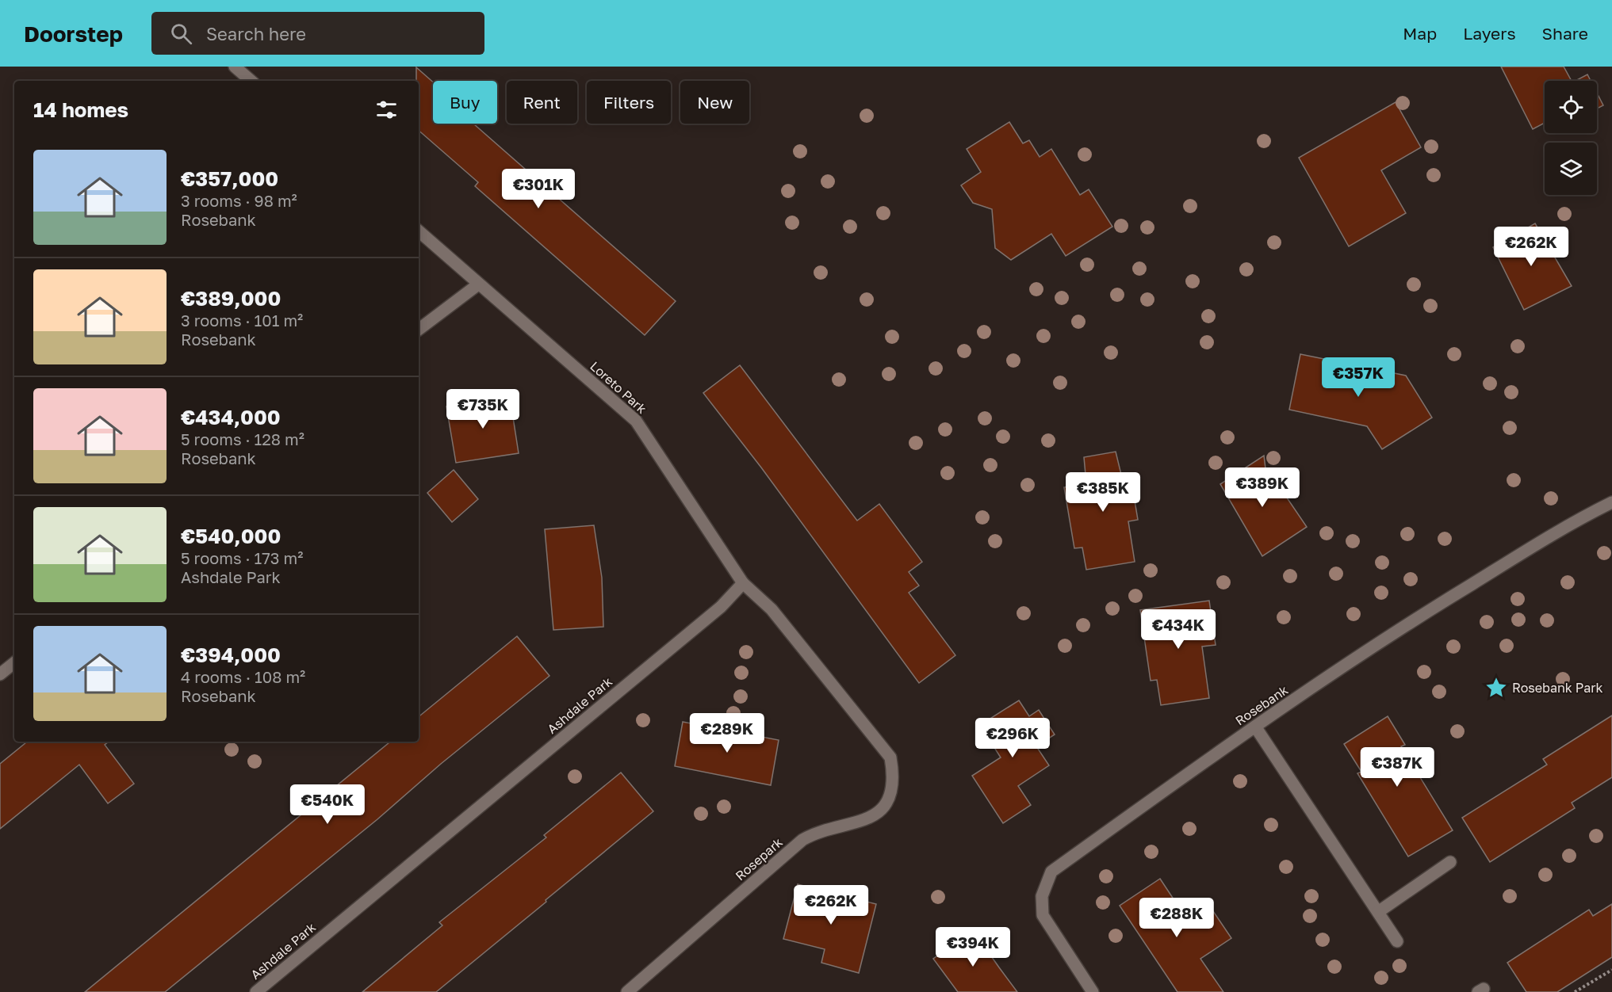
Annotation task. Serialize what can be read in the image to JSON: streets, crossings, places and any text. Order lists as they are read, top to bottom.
{
  "streets": {
    "street": [
      "Loreto Park",
      "Ashdale Park",
      "Rosebank",
      "Rosepark"
    ]
  },
  "crossings": [
    ["Loreto Park", "Ashdale Park"],
    ["Loreto Park", "Rosepark"],
    ["Ashdale Park", "Rosepark"]
  ],
  "places": {
    "place": ["Rosebank Park"]
  },
  "page": {
    "header": "Doorstep",
    "search": "Search here",
    "nav": ["Map", "Layers", "Share"],
    "chip": [
      "Buy",
      "Rent",
      "Filters",
      "New"
    ],
    "heading": "14 homes",
    "list": [
      {
        "name": "€357,000",
        "note": "3 rooms · 98 m² · Rosebank"
      },
      {
        "name": "€389,000",
        "note": "3 rooms · 101 m² · Rosebank"
      },
      {
        "name": "€434,000",
        "note": "5 rooms · 128 m² · Rosebank"
      },
      {
        "name": "€540,000",
        "note": "5 rooms · 173 m² · Ashdale Park"
      },
      {
        "name": "€394,000",
        "note": "4 rooms · 108 m² · Rosebank"
      }
    ],
    "price": [
      "€301K",
      "€262K",
      "€357K",
      "€735K",
      "€389K",
      "€385K",
      "€434K",
      "€289K",
      "€296K",
      "€387K",
      "€540K",
      "€262K",
      "€288K",
      "€394K"
    ]
  }
}
